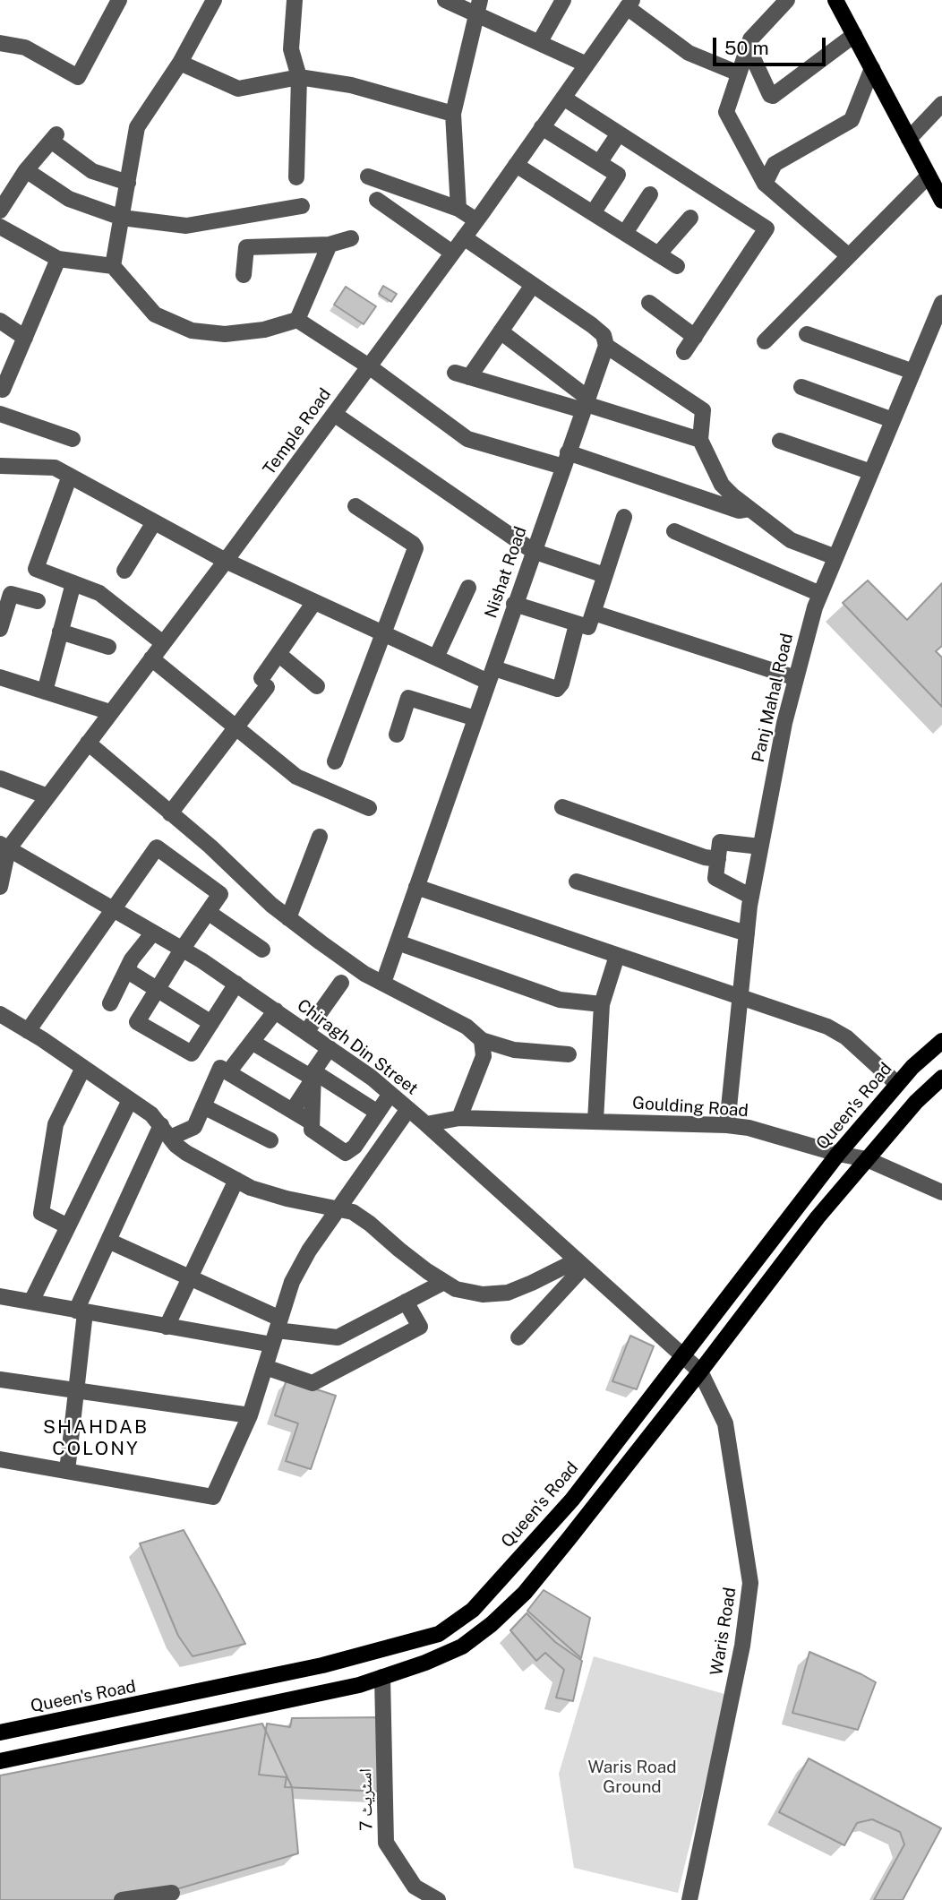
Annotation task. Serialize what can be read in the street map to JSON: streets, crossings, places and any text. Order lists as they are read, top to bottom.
{
  "streets": {
    "main road": ["Queen's Road"],
    "street": [
      "Temple Road",
      "Nishat Road",
      "Panj Mahal Road",
      "Chiragh Din Street",
      "Goulding Road",
      "Waris Road",
      "اسٹریٹ 7"
    ]
  },
  "crossings": [
    ["Temple Road", "Chiragh Din Street"],
    ["Panj Mahal Road", "Goulding Road"],
    ["Chiragh Din Street", "Queen's Road"],
    ["Chiragh Din Street", "Goulding Road"],
    ["Chiragh Din Street", "Waris Road"],
    ["Queen's Road", "Goulding Road"]
  ],
  "districts": ["SHAHDAB COLONY"],
  "parks": ["Waris Road Ground"],
  "scale_bar": "50 m"
}
